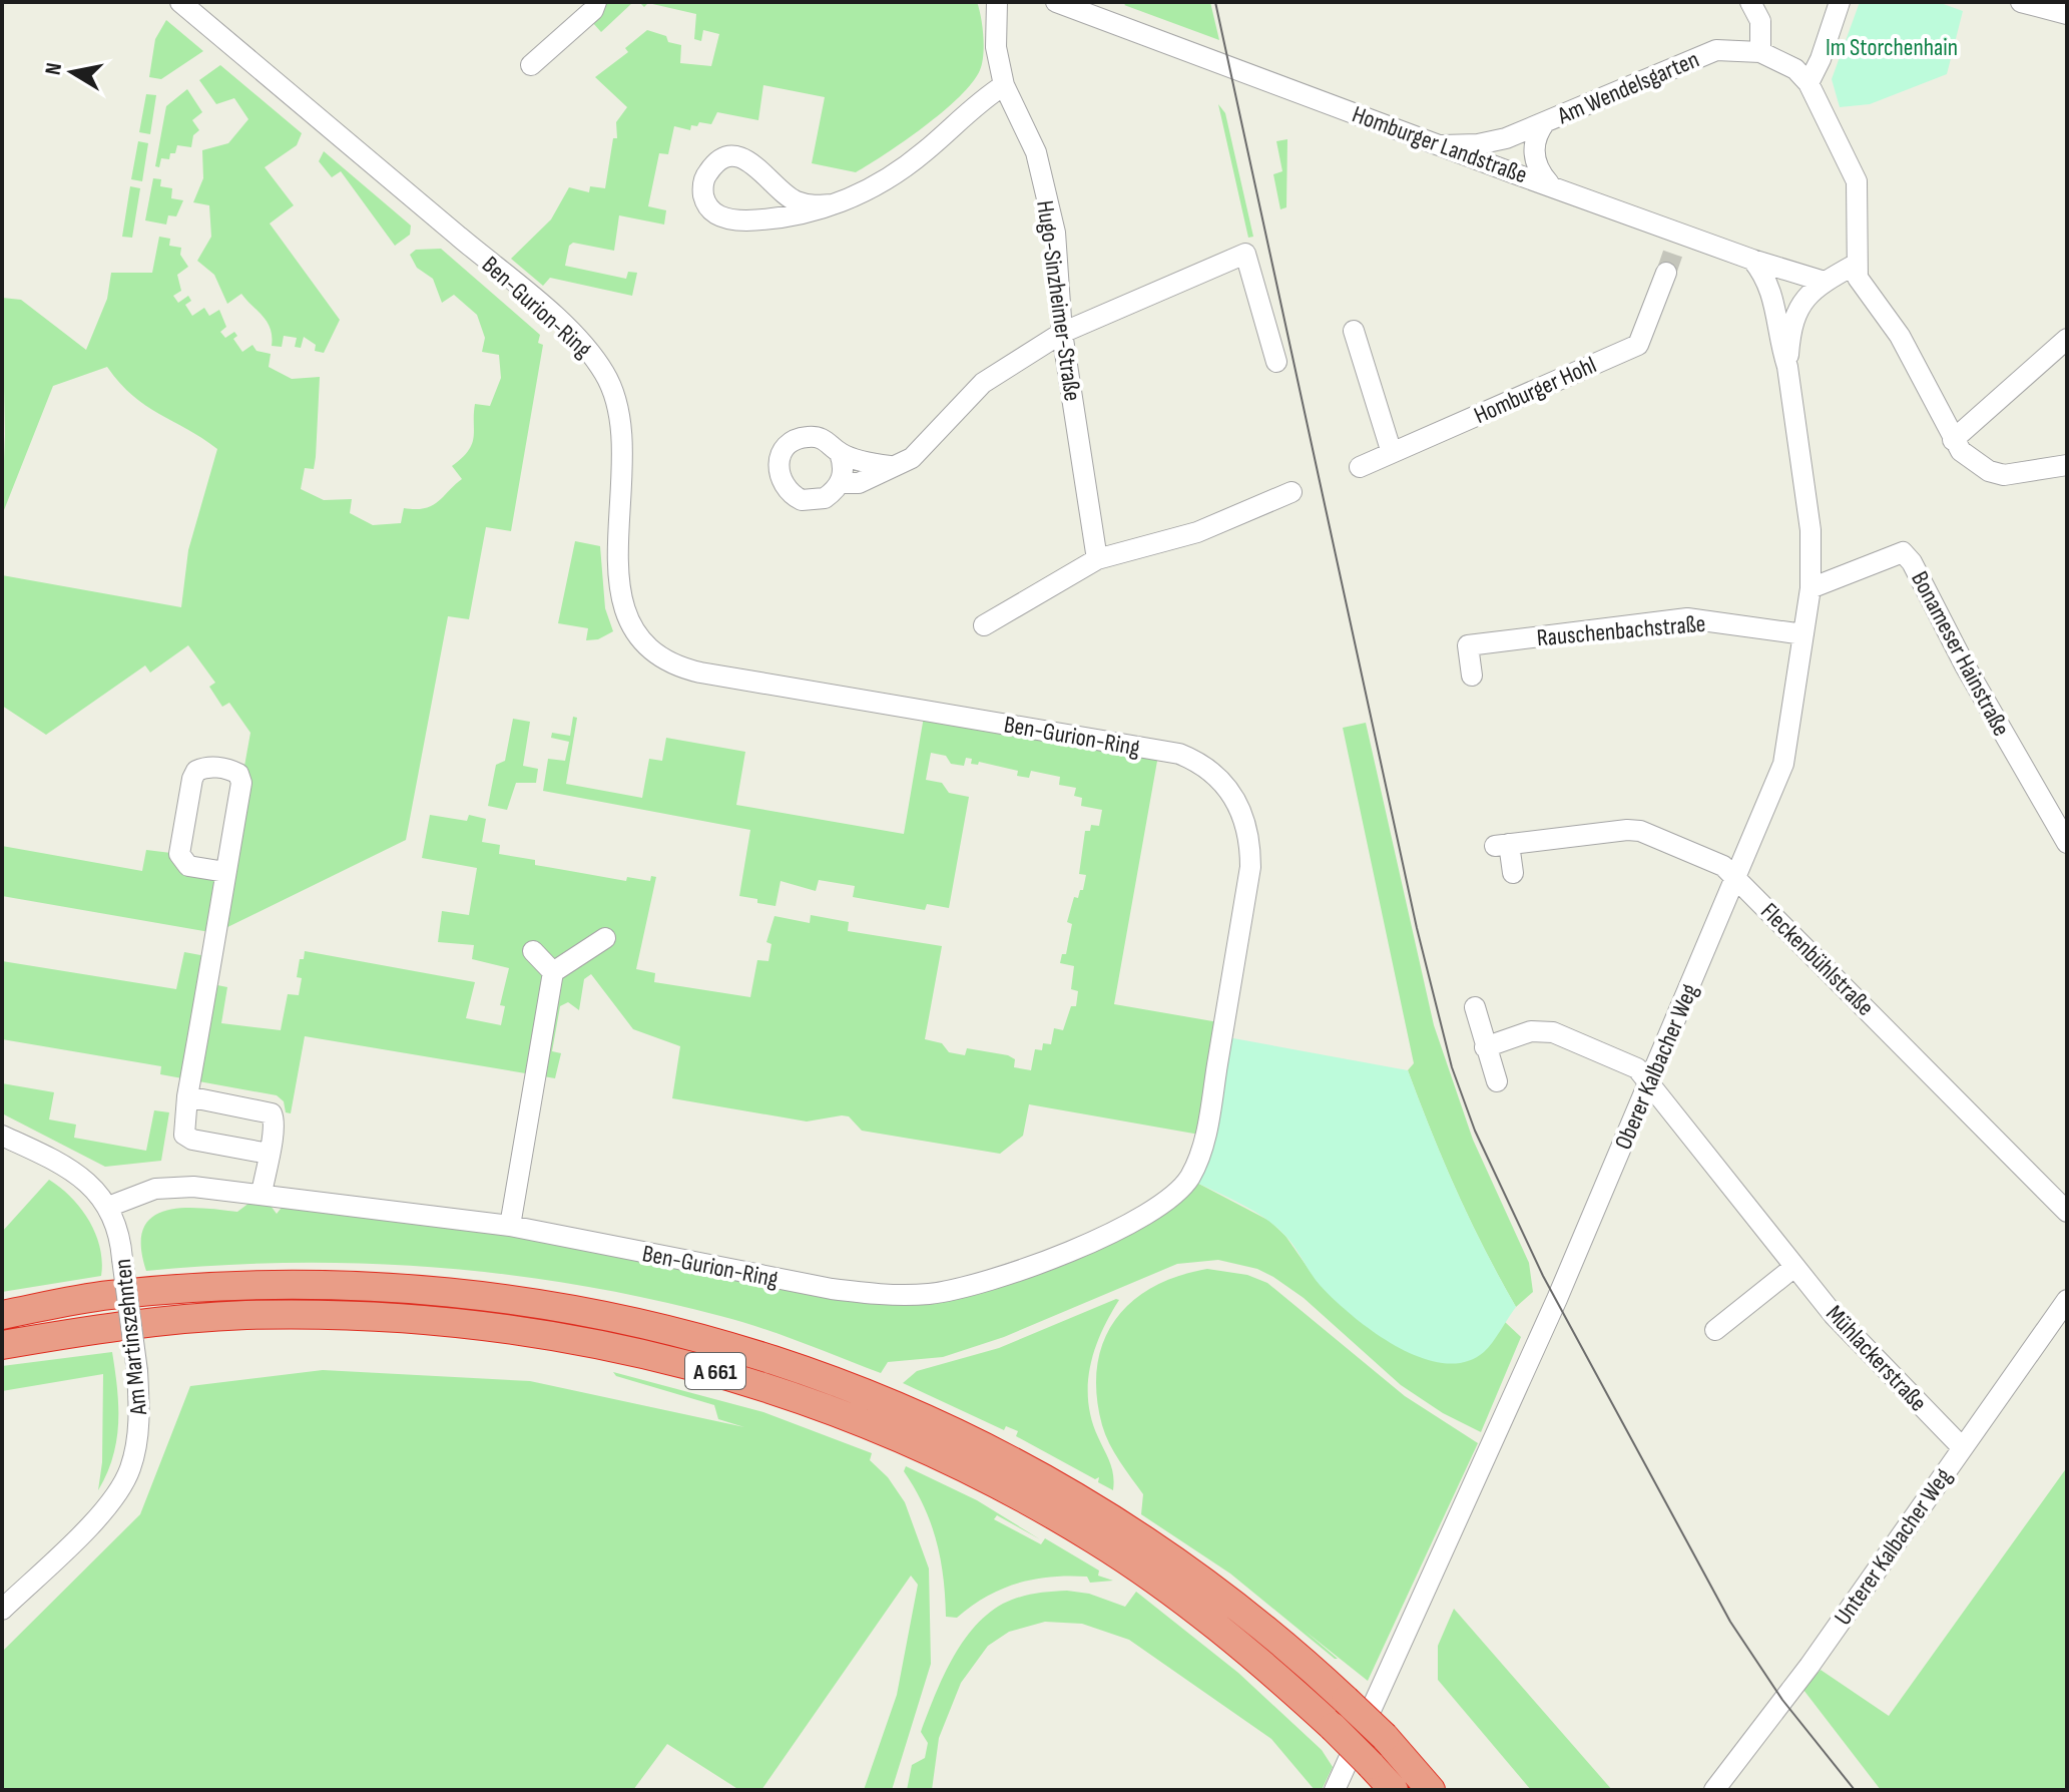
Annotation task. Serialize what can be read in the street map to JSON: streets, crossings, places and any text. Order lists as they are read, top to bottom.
{
  "streets": {
    "highway": ["A 661"],
    "street": [
      "Am Wendelsgarten",
      "Homburger Landstraße",
      "Hugo-Sinzheimer-Straße",
      "Ben-Gurion-Ring",
      "Homburger Hohl",
      "Rauschenbachstraße",
      "Bonameser Hainstraße",
      "Fleckenbühlstraße",
      "Oberer Kalbacher Weg",
      "Am Martinszehnten",
      "Mühlackerstraße",
      "Unterer Kalbacher Weg"
    ]
  },
  "crossings": [
    ["Am Wendelsgarten", "Homburger Landstraße"],
    ["Homburger Landstraße", "Oberer Kalbacher Weg"],
    ["Ben-Gurion-Ring", "Am Martinszehnten"],
    ["Rauschenbachstraße", "Oberer Kalbacher Weg"],
    ["Bonameser Hainstraße", "Oberer Kalbacher Weg"],
    ["Fleckenbühlstraße", "Oberer Kalbacher Weg"],
    ["Oberer Kalbacher Weg", "Mühlackerstraße"],
    ["Oberer Kalbacher Weg", "A 661"],
    ["Mühlackerstraße", "Unterer Kalbacher Weg"]
  ],
  "parks": ["Im Storchenhain"],
  "north": "left"
}
